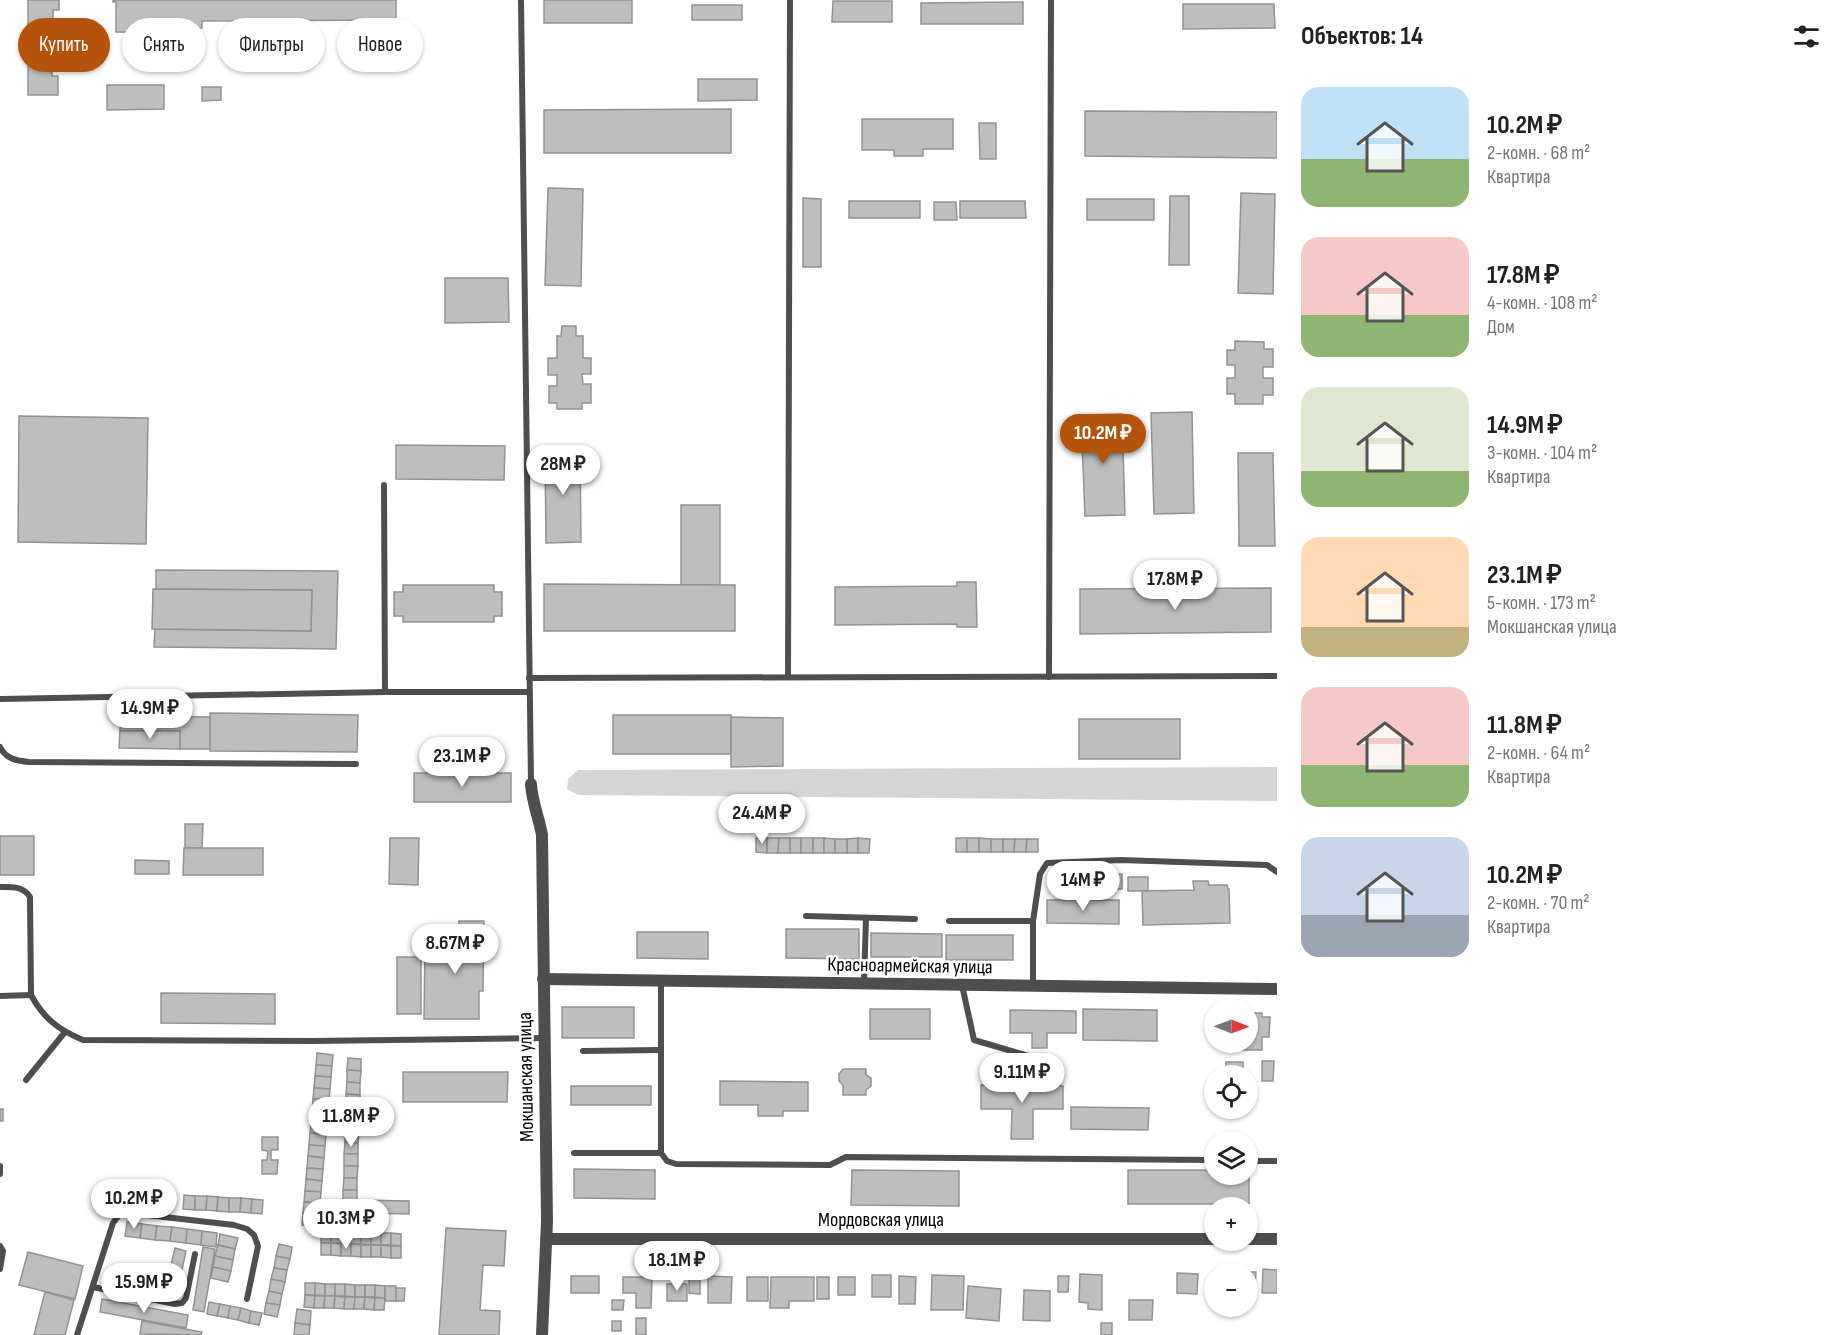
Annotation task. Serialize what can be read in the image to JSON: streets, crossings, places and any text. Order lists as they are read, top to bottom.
{
  "streets": {
    "street": ["Красноармейская улица", "Мокшанская улица", "Мордовская улица"]
  },
  "crossings": [
    ["Красноармейская улица", "Мокшанская улица"],
    ["Мокшанская улица", "Мордовская улица"]
  ],
  "north": "right",
  "page": {
    "heading": "Объектов: 14",
    "chip": [
      "Купить",
      "Снять",
      "Фильтры",
      "Новое"
    ],
    "list": [
      {
        "name": "10.2M ₽",
        "note": "2-комн. · 68 m² · Квартира"
      },
      {
        "name": "17.8M ₽",
        "note": "4-комн. · 108 m² · Дом"
      },
      {
        "name": "14.9M ₽",
        "note": "3-комн. · 104 m² · Квартира"
      },
      {
        "name": "23.1M ₽",
        "note": "5-комн. · 173 m² · Мокшанская улица"
      },
      {
        "name": "11.8M ₽",
        "note": "2-комн. · 64 m² · Квартира"
      },
      {
        "name": "10.2M ₽",
        "note": "2-комн. · 70 m² · Квартира"
      }
    ],
    "price": [
      "10.2M ₽",
      "28M ₽",
      "17.8M ₽",
      "14.9M ₽",
      "23.1M ₽",
      "24.4M ₽",
      "14M ₽",
      "8.67M ₽",
      "9.11M ₽",
      "11.8M ₽",
      "10.2M ₽",
      "10.3M ₽",
      "18.1M ₽",
      "15.9M ₽"
    ],
    "map_buttons": ["+", "−"]
  }
}
